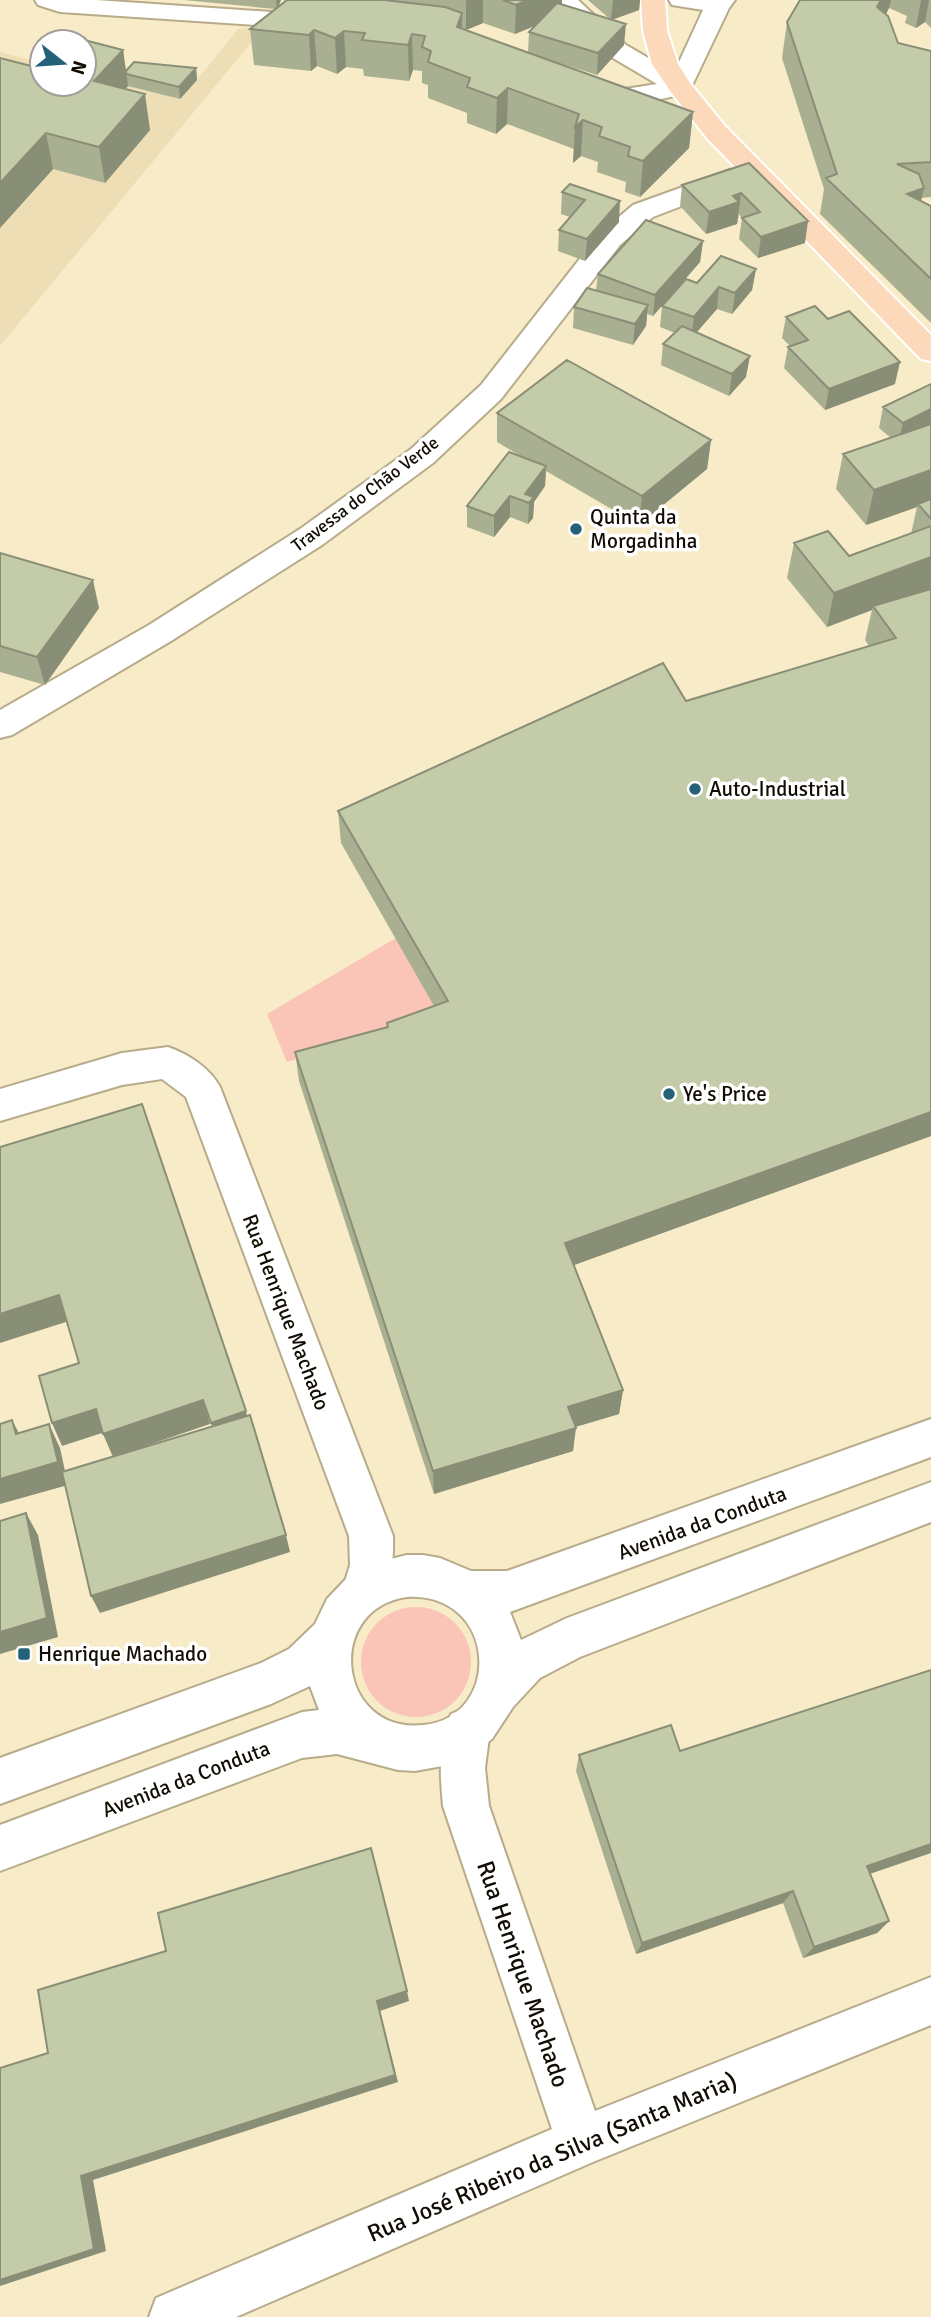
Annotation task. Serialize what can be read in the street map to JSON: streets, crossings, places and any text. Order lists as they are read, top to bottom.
{
  "streets": {
    "street": [
      "Travessa do Chão Verde",
      "Rua Henrique Machado",
      "Avenida da Conduta",
      "Rua José Ribeiro da Silva (Santa Maria)"
    ]
  },
  "crossings": [
    ["Rua Henrique Machado", "Avenida da Conduta"],
    ["Rua Henrique Machado", "Rua José Ribeiro da Silva (Santa Maria)"]
  ],
  "places": {
    "other": ["Quinta da Morgadinha", "Auto-Industrial", "Ye's Price"],
    "transit": ["Henrique Machado"]
  },
  "north": "right"
}
